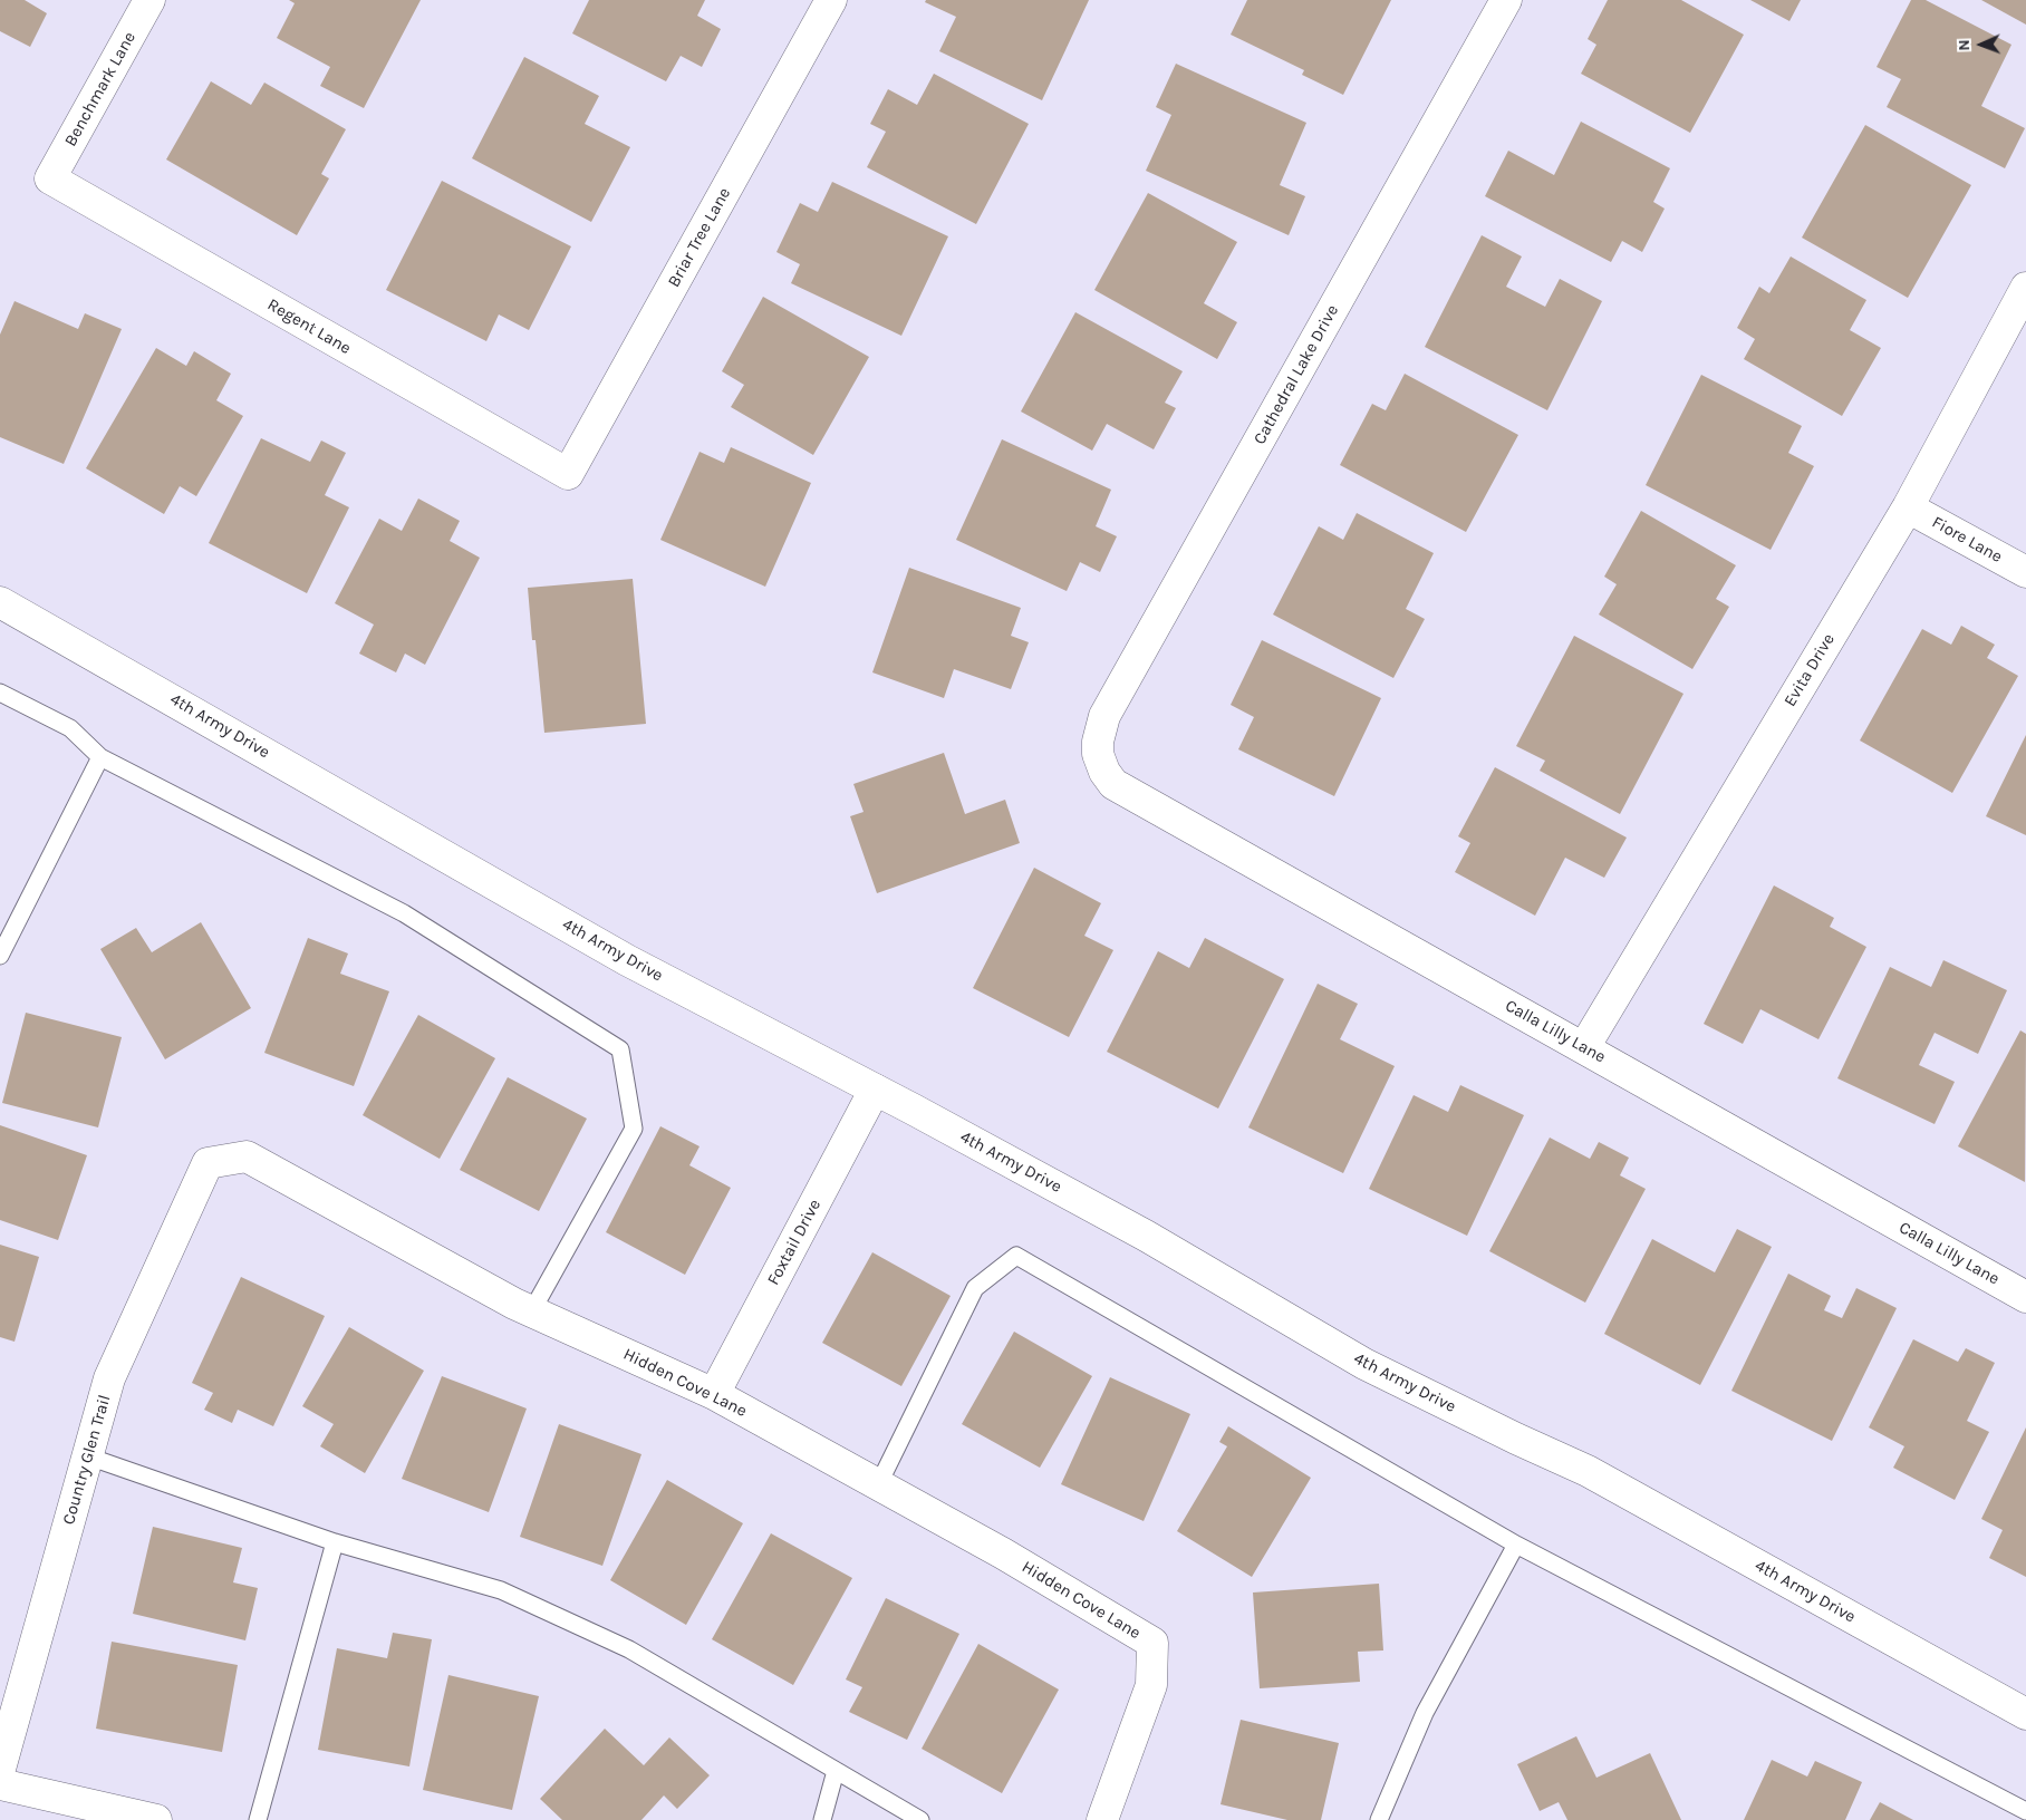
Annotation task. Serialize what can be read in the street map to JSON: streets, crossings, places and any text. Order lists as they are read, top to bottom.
{
  "streets": {
    "street": [
      "Benchmark Lane",
      "Briar Tree Lane",
      "Regent Lane",
      "Cathedral Lake Drive",
      "Fiore Lane",
      "Evita Drive",
      "4th Army Drive",
      "Calla Lilly Lane",
      "Foxtail Drive",
      "Hidden Cove Lane",
      "Country Glen Trail"
    ]
  },
  "crossings": [
    ["Benchmark Lane", "Regent Lane"],
    ["Briar Tree Lane", "Regent Lane"],
    ["Cathedral Lake Drive", "Calla Lilly Lane"],
    ["Fiore Lane", "Evita Drive"],
    ["Evita Drive", "Calla Lilly Lane"],
    ["4th Army Drive", "Foxtail Drive"],
    ["Foxtail Drive", "Hidden Cove Lane"],
    ["Hidden Cove Lane", "Country Glen Trail"]
  ],
  "north": "left"
}
